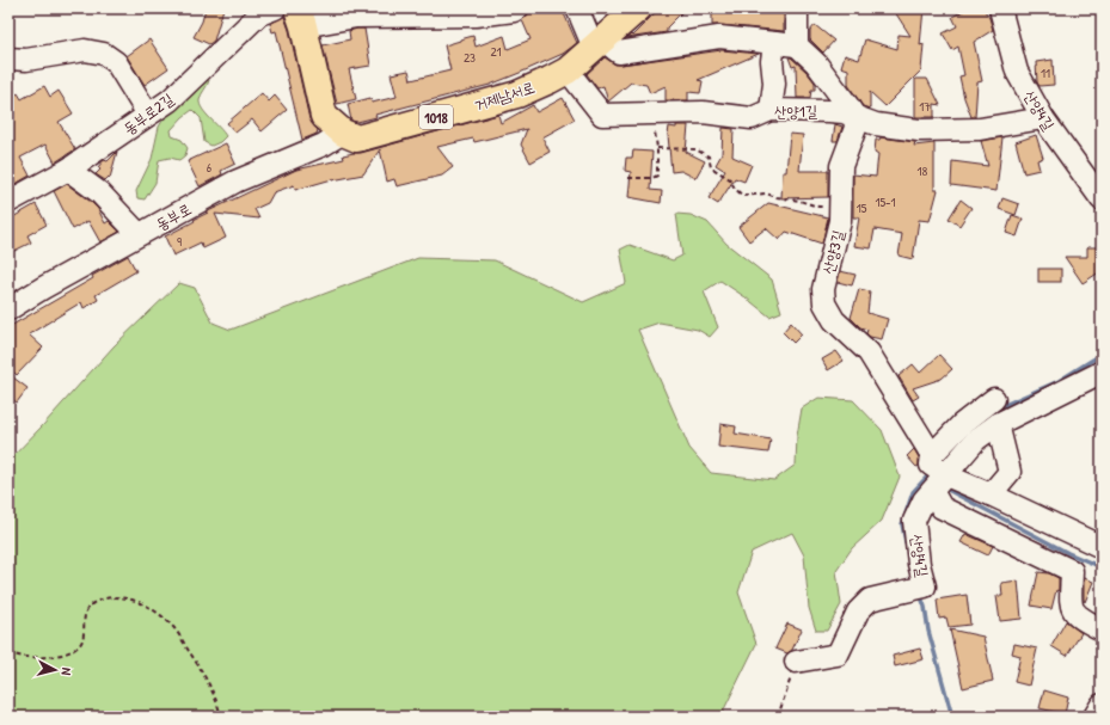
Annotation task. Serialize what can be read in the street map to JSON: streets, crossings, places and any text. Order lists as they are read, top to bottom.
{
  "streets": {
    "main road": ["거제남서로", "1018"],
    "street": [
      "산양4길",
      "산양1길",
      "동부로2길",
      "동부로",
      "산양3길"
    ]
  },
  "crossings": [
    ["거제남서로", "산양1길"],
    ["거제남서로", "동부로"],
    ["산양4길", "산양1길"],
    ["산양4길", "산양3길"],
    ["산양1길", "산양3길"]
  ],
  "house_numbers": [
    "21",
    "23",
    "11",
    "17",
    "6",
    "18",
    "15-1",
    "15",
    "9"
  ],
  "north": "right"
}
